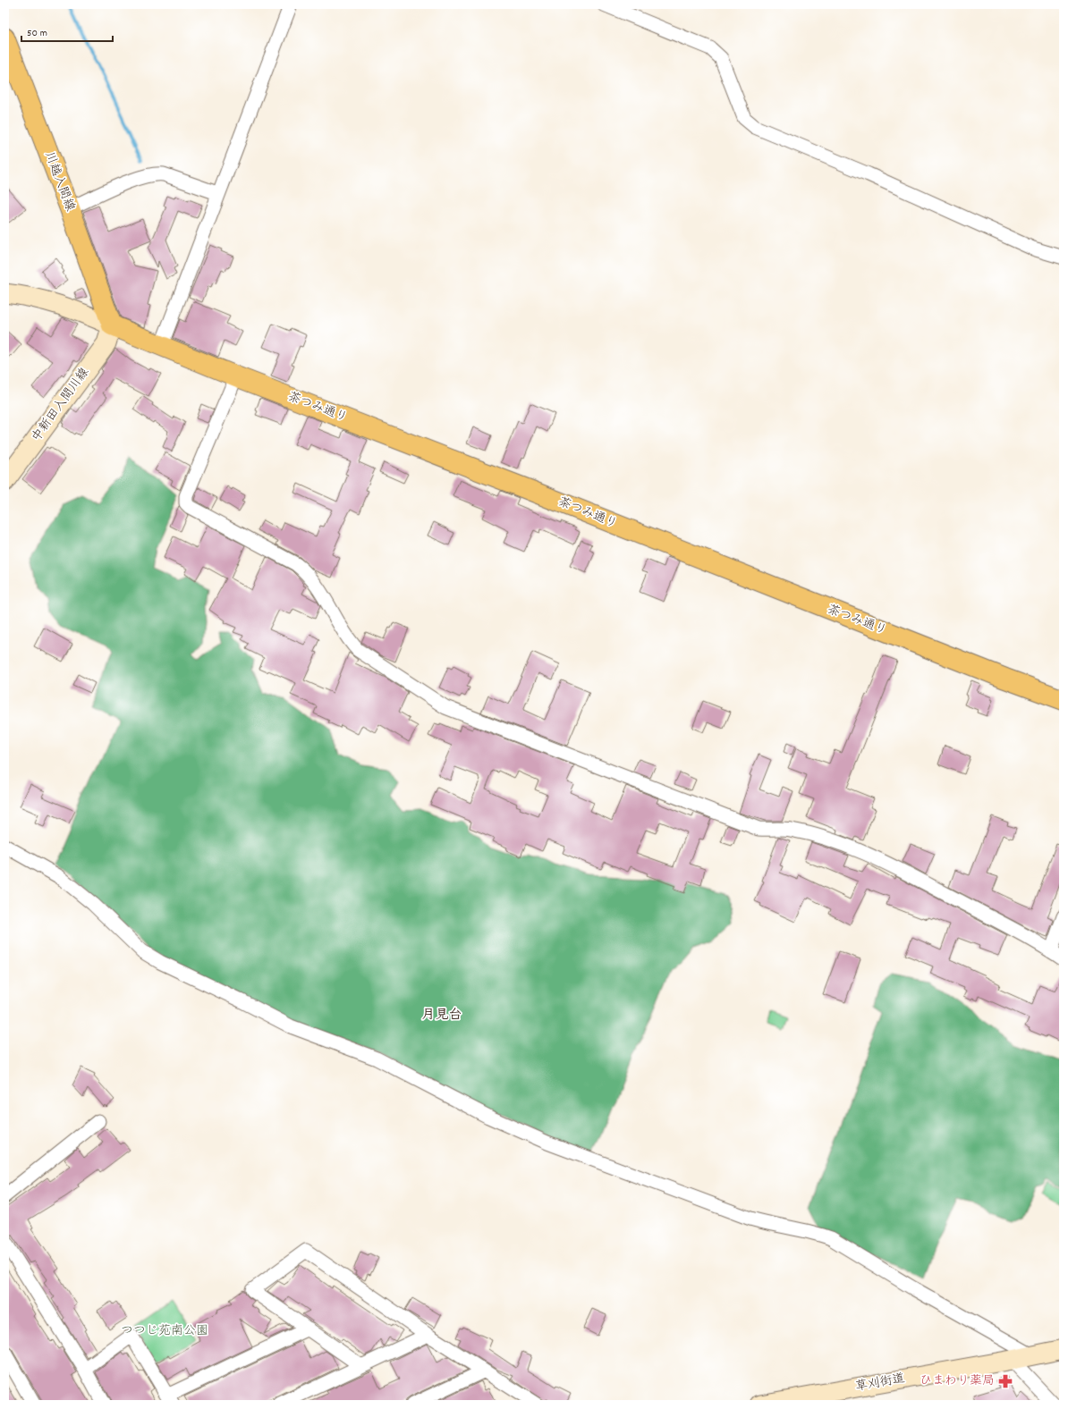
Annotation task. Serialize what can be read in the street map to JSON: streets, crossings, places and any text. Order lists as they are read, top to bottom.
{
  "streets": {
    "main road": ["川越入間線", "茶つみ通り"],
    "street": ["中新田入間川線", "草刈街道"]
  },
  "crossings": [
    ["川越入間線", "中新田入間川線"],
    ["川越入間線", "茶つみ通り"],
    ["中新田入間川線", "茶つみ通り"]
  ],
  "districts": ["月見台"],
  "parks": ["つつじ苑南公園"],
  "places": {
    "pharmacy": ["ひまわり薬局"]
  },
  "scale_bar": "50 m"
}
